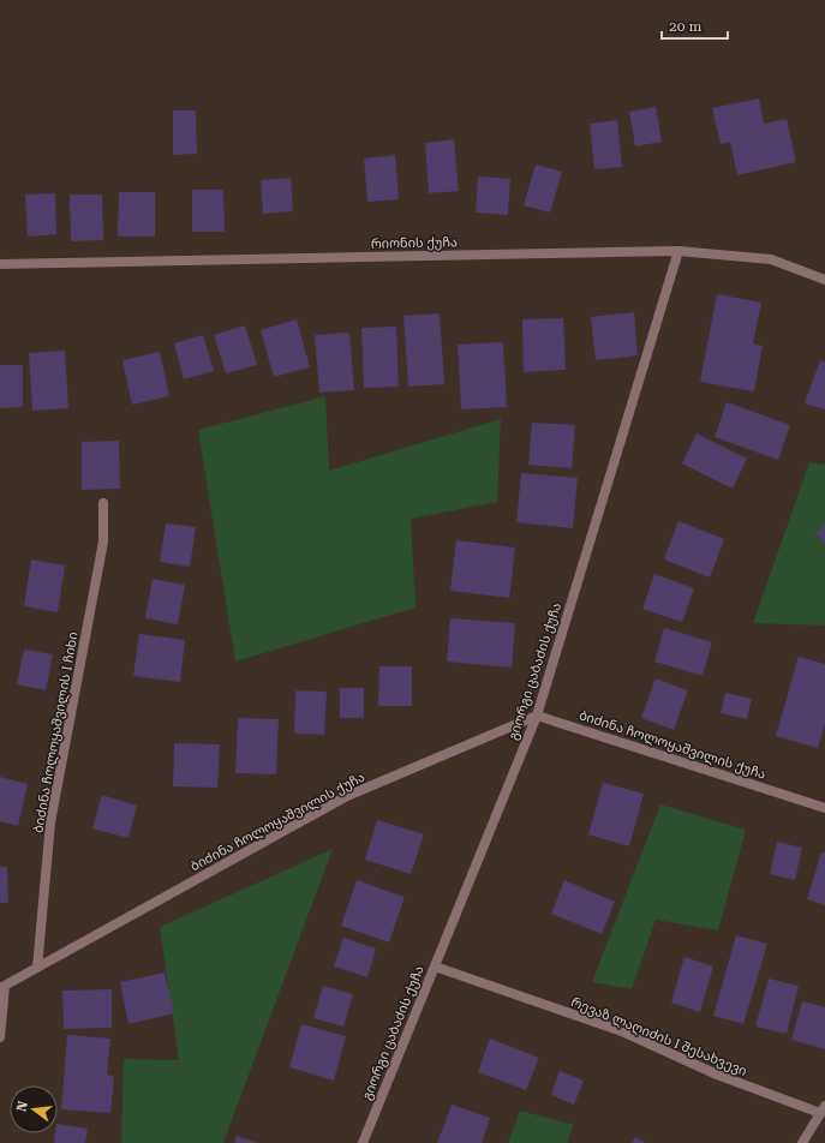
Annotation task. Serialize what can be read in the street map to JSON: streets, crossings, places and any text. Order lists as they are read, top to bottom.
{
  "streets": {
    "street": [
      "რიონის ქუჩა",
      "გიორგი ცაბაძის ქუჩა",
      "ბიძინა ჩოლოყაშვილის I ჩიხი",
      "ბიძინა ჩოლოყაშვილის ქუჩა",
      "რევაზ ლაღიძის I შესახვევი"
    ]
  },
  "crossings": [
    ["რიონის ქუჩა", "გიორგი ცაბაძის ქუჩა"],
    ["გიორგი ცაბაძის ქუჩა", "ბიძინა ჩოლოყაშვილის ქუჩა"],
    ["გიორგი ცაბაძის ქუჩა", "რევაზ ლაღიძის I შესახვევი"],
    ["ბიძინა ჩოლოყაშვილის I ჩიხი", "ბიძინა ჩოლოყაშვილის ქუჩა"]
  ],
  "scale_bar": "20 m",
  "north": "left"
}
